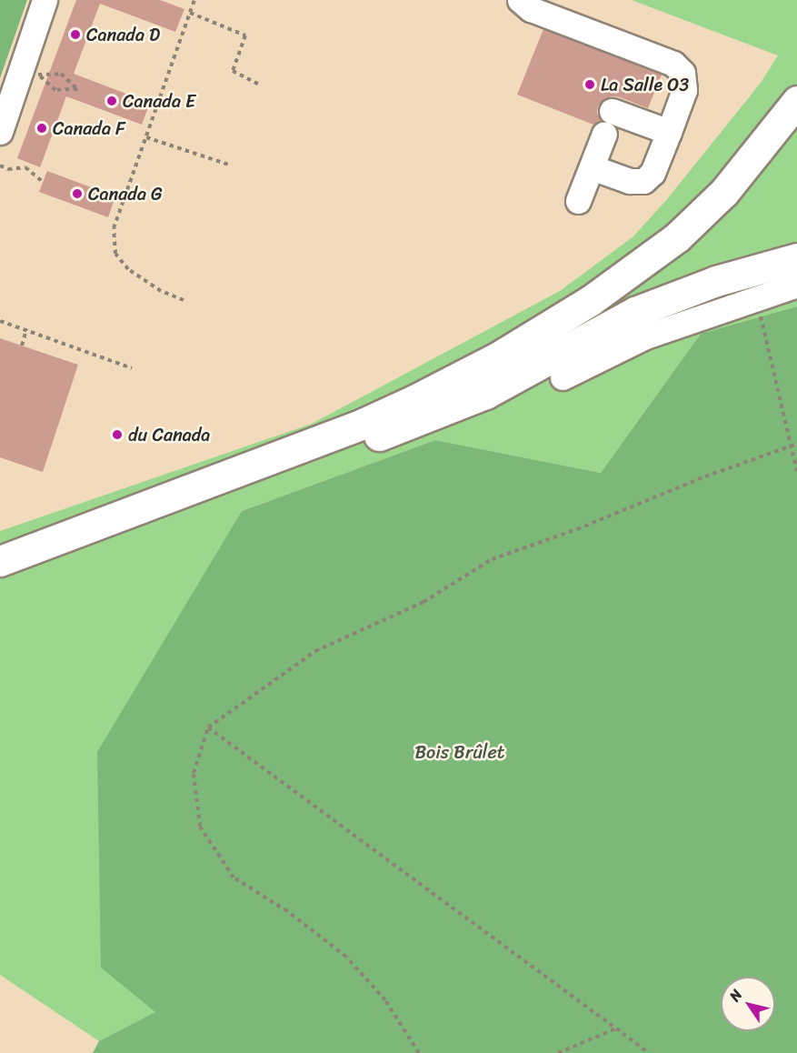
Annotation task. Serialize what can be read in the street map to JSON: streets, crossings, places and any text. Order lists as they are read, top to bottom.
{
  "parks": ["Bois Brûlet"],
  "places": [
    "Canada D",
    "La Salle O3",
    "Canada E",
    "Canada F",
    "Canada G",
    "du Canada"
  ],
  "north": "top left"
}
